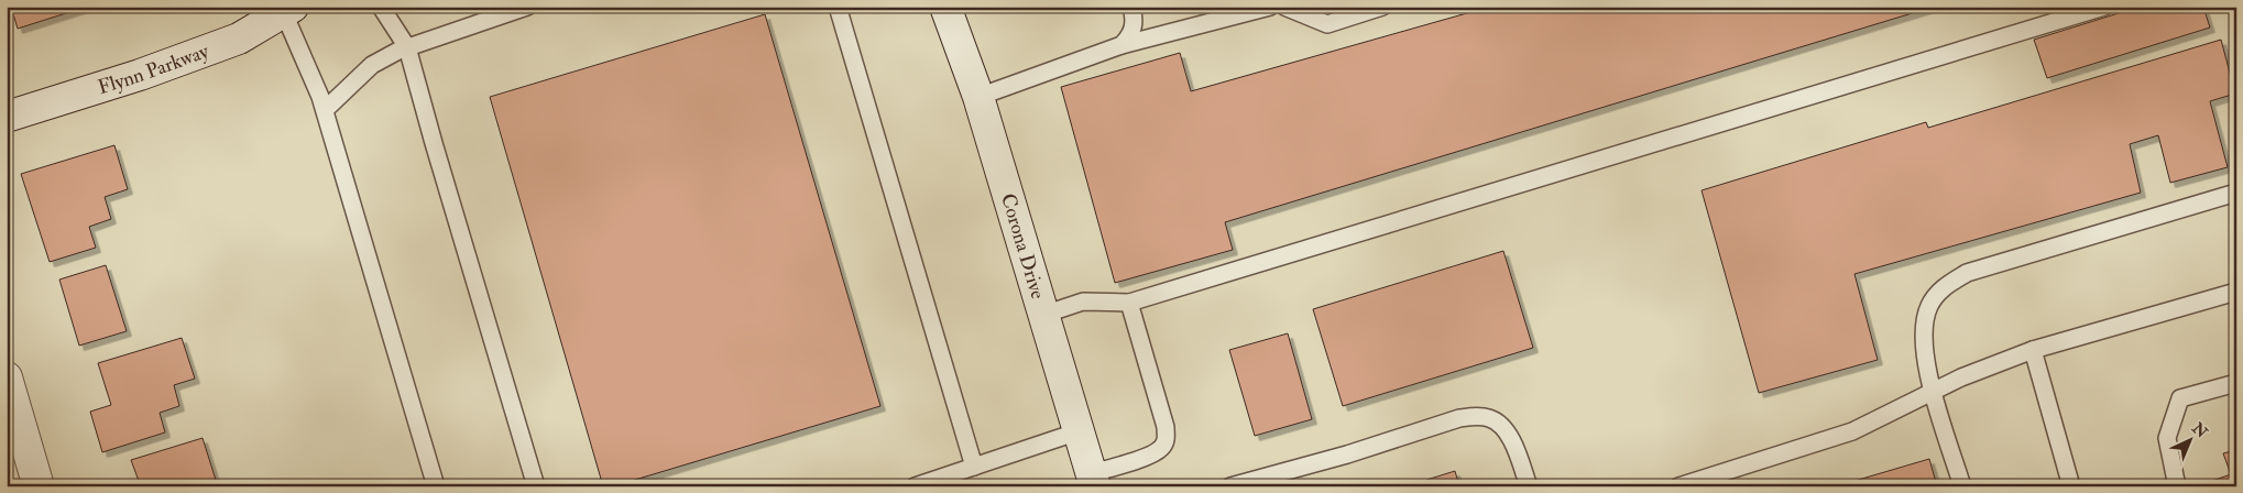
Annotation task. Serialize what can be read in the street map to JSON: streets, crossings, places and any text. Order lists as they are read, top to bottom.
{
  "streets": {
    "street": ["Flynn Parkway", "Corona Drive"]
  },
  "north": "top right"
}
